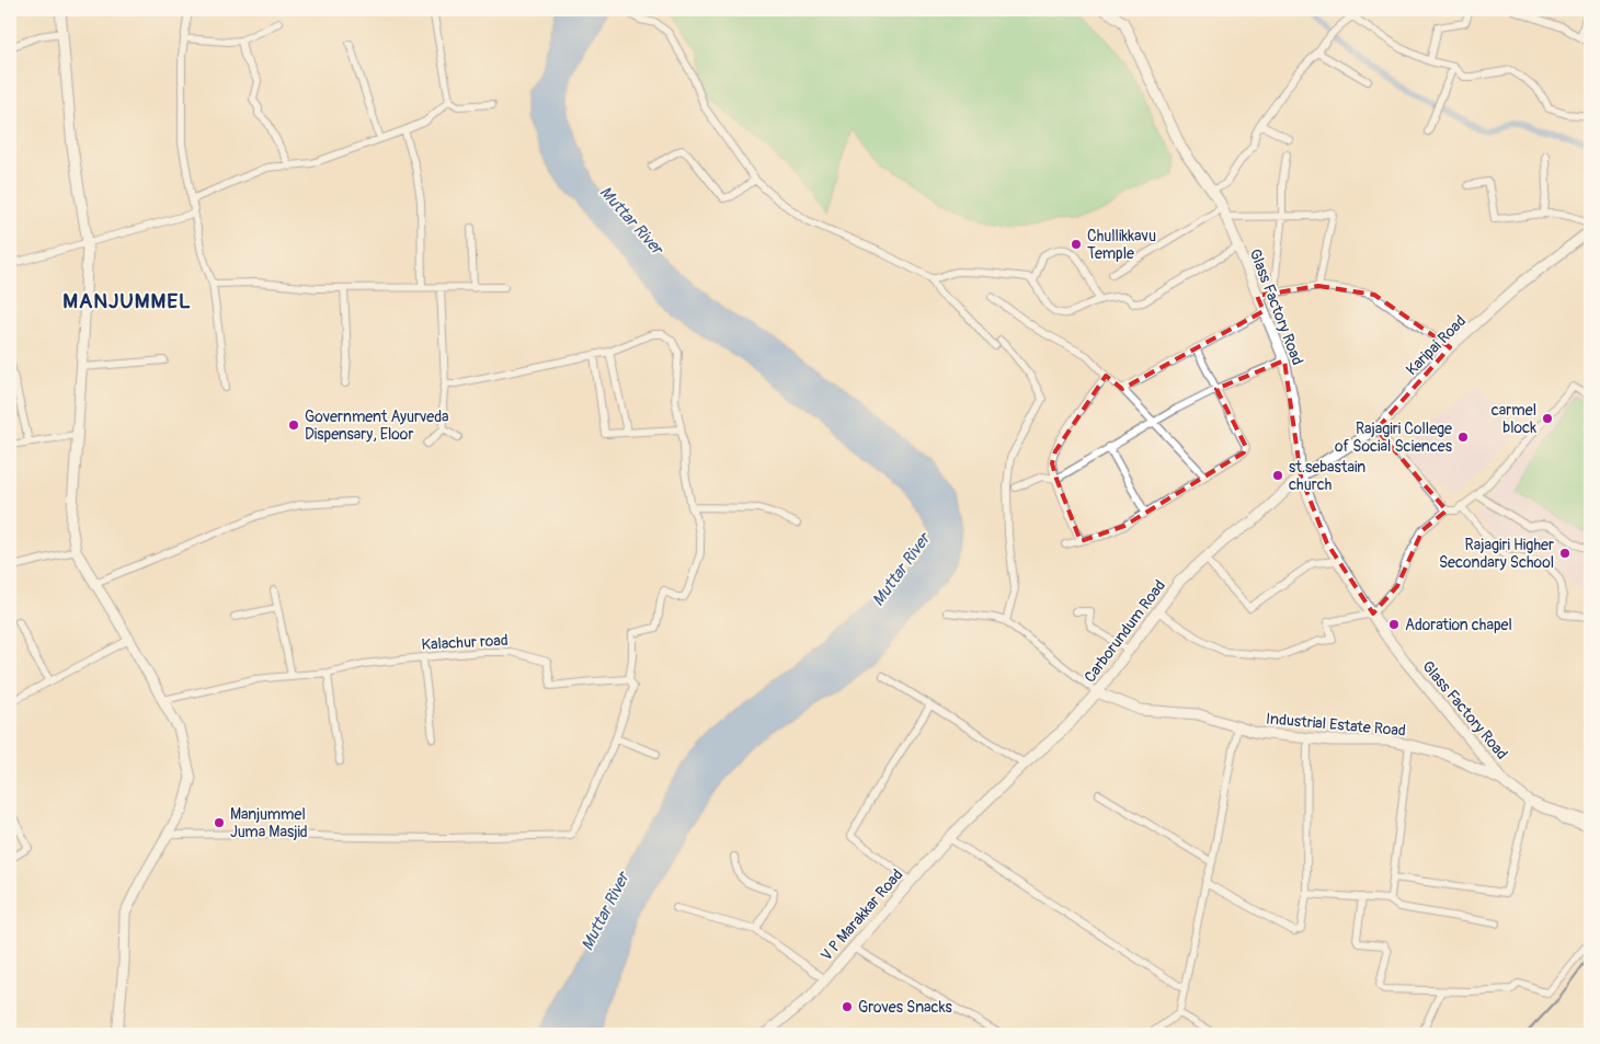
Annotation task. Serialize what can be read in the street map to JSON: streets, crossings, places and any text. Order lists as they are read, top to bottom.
{
  "streets": {
    "main road": [
      "Glass Factory Road",
      "Karipai Road",
      "Carborundum Road",
      "Industrial Estate Road",
      "V P Marakkar Road"
    ],
    "street": ["Kalachur road"]
  },
  "crossings": [
    ["Glass Factory Road", "Karipai Road"],
    ["Glass Factory Road", "Carborundum Road"],
    ["Glass Factory Road", "Industrial Estate Road"],
    ["Karipai Road", "Carborundum Road"],
    ["Carborundum Road", "Industrial Estate Road"],
    ["Carborundum Road", "V P Marakkar Road"]
  ],
  "districts": ["MANJUMMEL"],
  "water": ["Muttar River"],
  "places": [
    "Chullikkavu Temple",
    "carmel block",
    "Government Ayurveda Dispensary, Eloor",
    "Rajagiri College of Social Sciences",
    "st.sebastain church",
    "Rajagiri Higher Secondary School",
    "Adoration chapel",
    "Manjummel Juma Masjid",
    "Groves Snacks"
  ]
}
